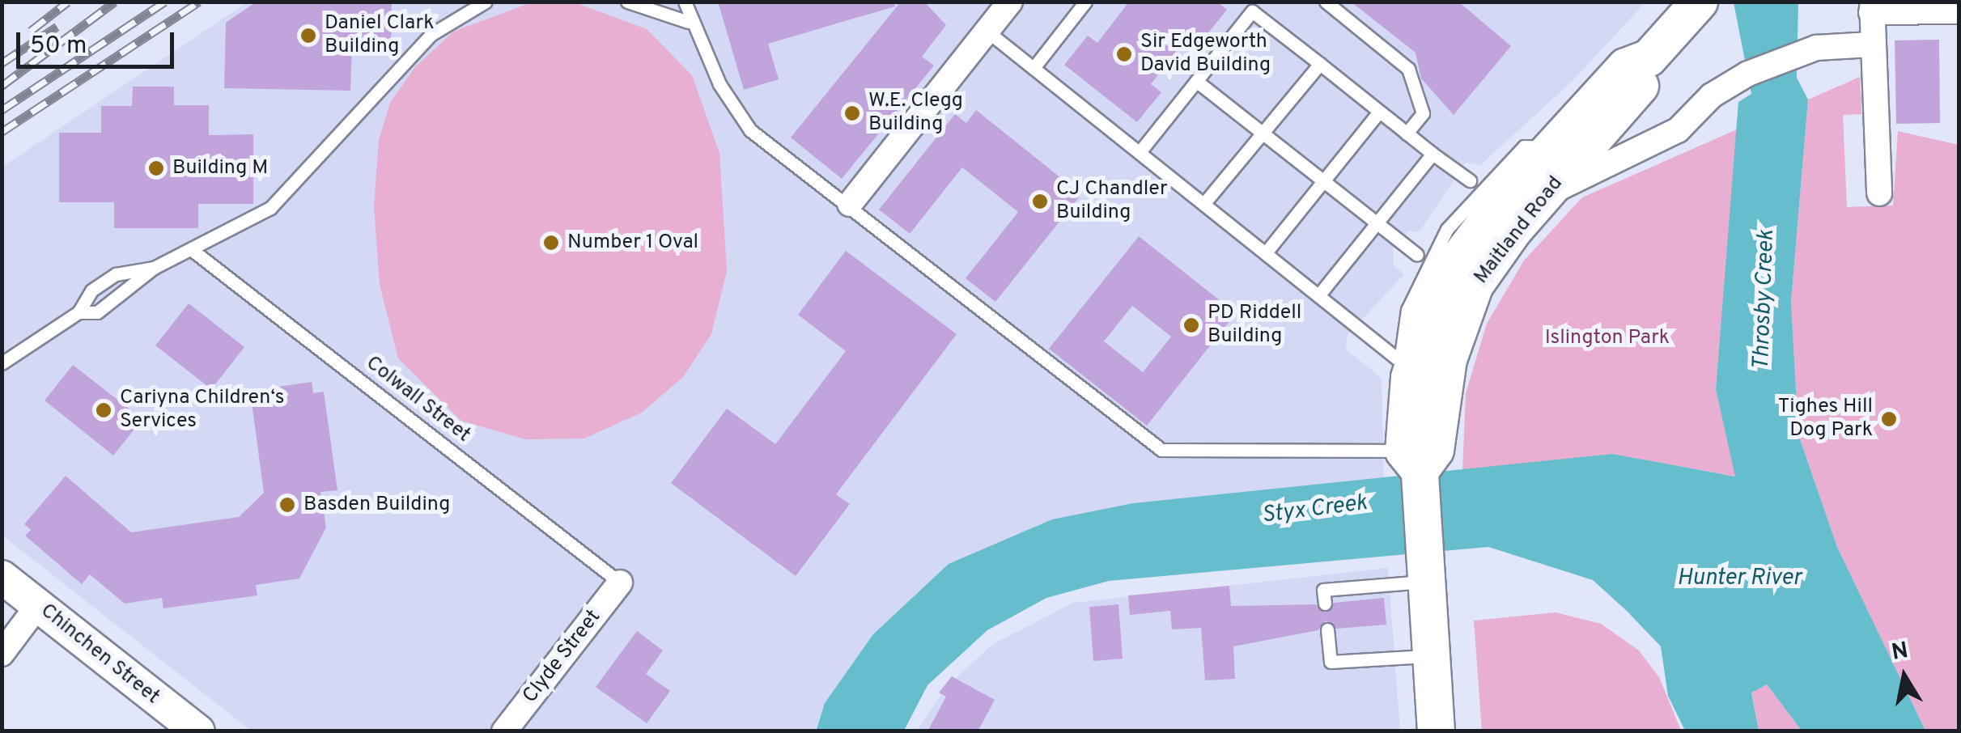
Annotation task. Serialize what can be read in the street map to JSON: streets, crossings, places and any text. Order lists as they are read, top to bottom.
{
  "streets": {
    "main road": ["Maitland Road"],
    "street": ["Chinchen Street", "Clyde Street"],
    "lane": ["Colwall Street"]
  },
  "crossings": [
    ["Colwall Street", "Clyde Street"]
  ],
  "water": ["Throsby Creek", "Styx Creek", "Hunter River"],
  "parks": ["Islington Park"],
  "places": [
    "Daniel Clark Building",
    "Sir Edgeworth David Building",
    "W.E. Clegg Building",
    "Building M",
    "CJ Chandler Building",
    "Number 1 Oval",
    "PD Riddell Building",
    "Cariyna Children‘s Services",
    "Tighes Hill Dog Park",
    "Basden Building"
  ],
  "scale_bar": "50 m",
  "north": "top"
}
